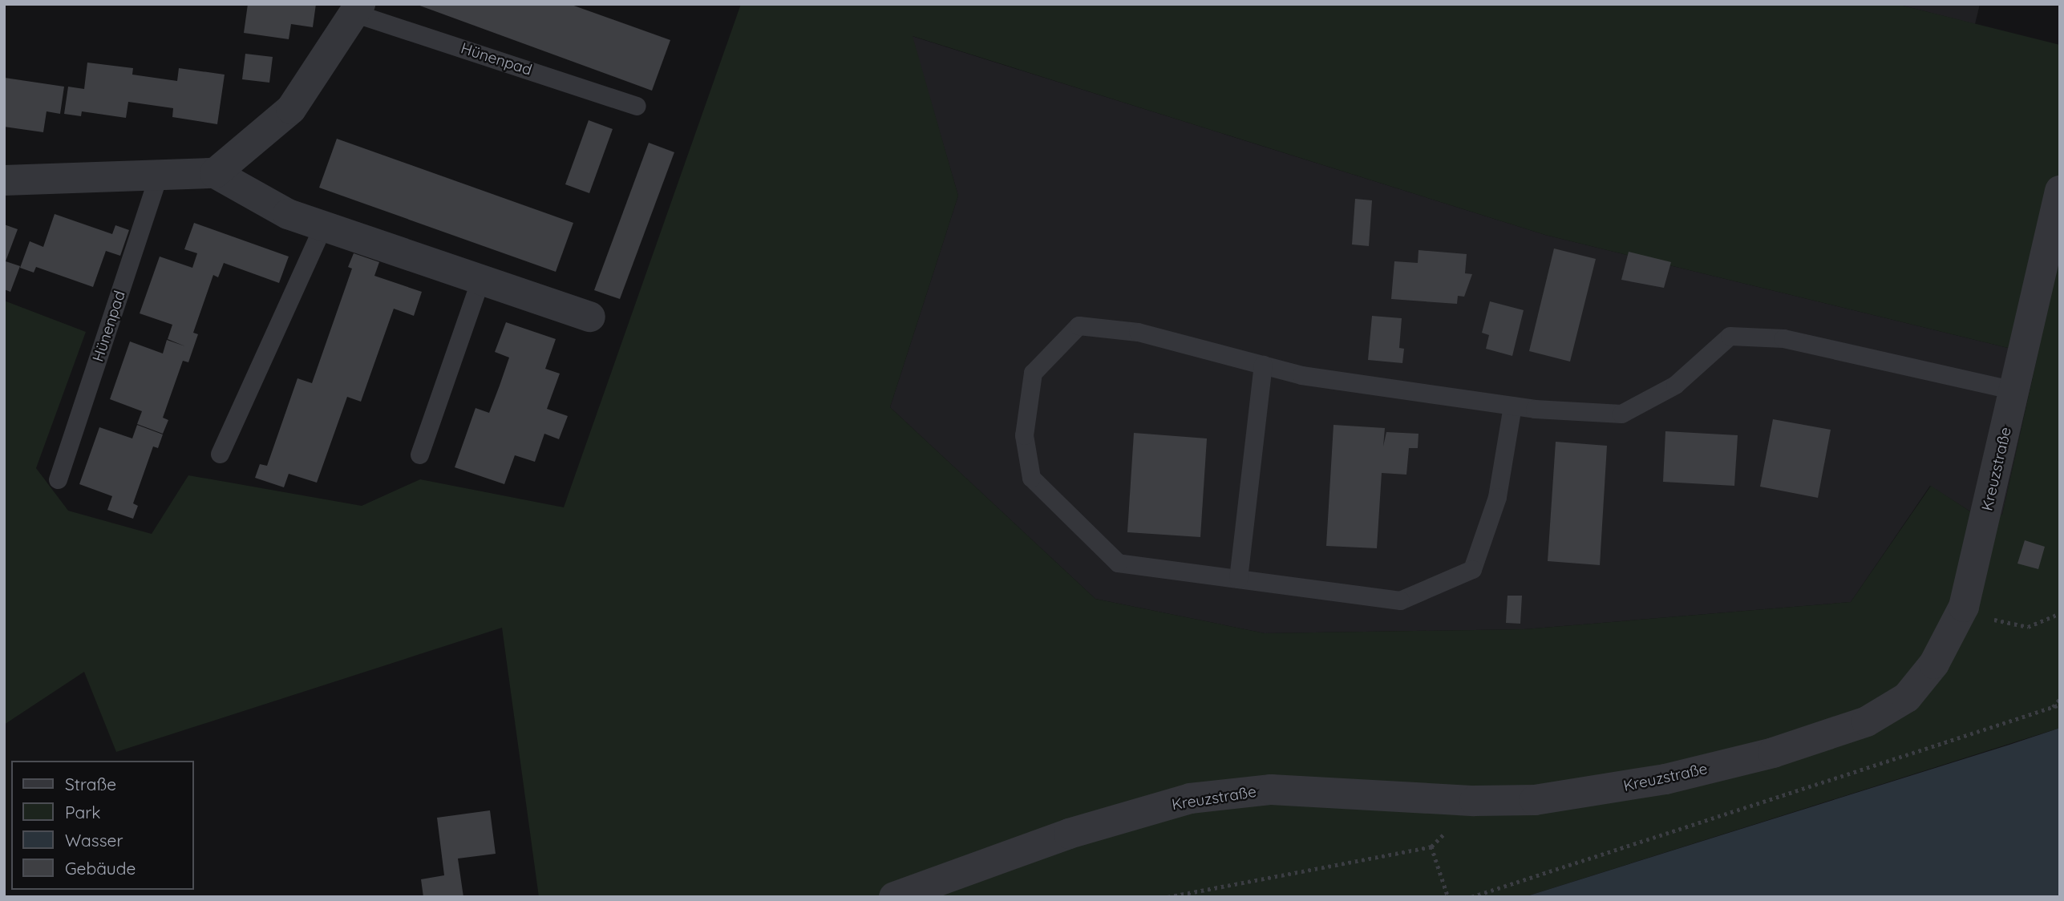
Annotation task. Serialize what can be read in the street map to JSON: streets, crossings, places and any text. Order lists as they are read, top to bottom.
{
  "streets": {
    "street": ["Hünenpad", "Kreuzstraße"]
  },
  "legend": [
    "Straße",
    "Park",
    "Wasser",
    "Gebäude"
  ]
}
